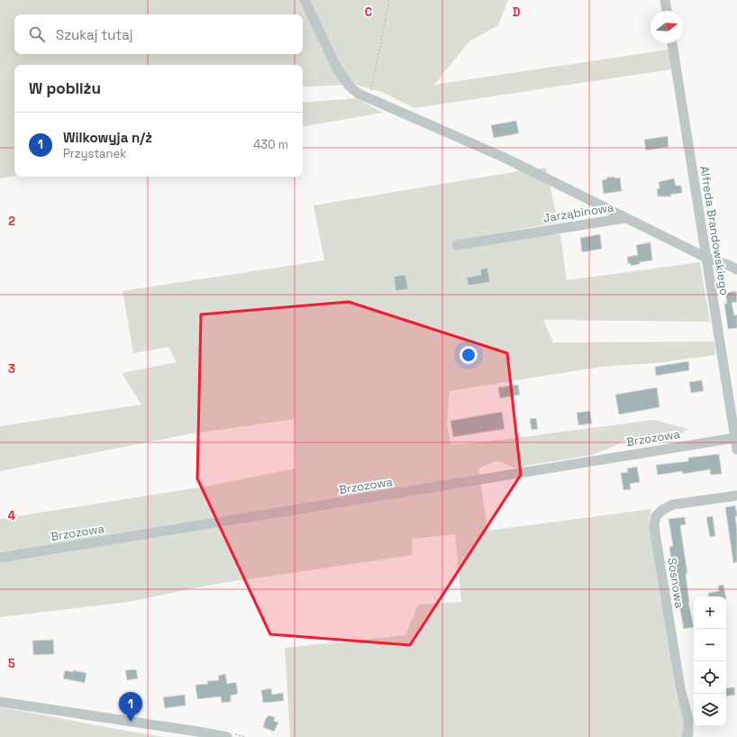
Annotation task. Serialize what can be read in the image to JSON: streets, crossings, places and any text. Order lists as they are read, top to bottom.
{
  "streets": {
    "street": [
      "Jarząbinowa",
      "Alfreda Brandowskiego",
      "Brzozowa",
      "Sosnowa"
    ]
  },
  "crossings": [
    ["Jarząbinowa", "Alfreda Brandowskiego"],
    ["Alfreda Brandowskiego", "Brzozowa"]
  ],
  "north": "right",
  "page": {
    "search": "Szukaj tutaj",
    "heading": "W pobliżu",
    "list": [
      {
        "mark": "1",
        "name": "Wilkowyja n/ż",
        "note": "Przystanek",
        "value": "430 m"
      }
    ],
    "map_buttons": ["+", "−"],
    "pins": "1"
  },
  "grid": {
    "columns": ["C", "D"],
    "rows": [
      "2",
      "3",
      "4",
      "5"
    ]
  }
}
